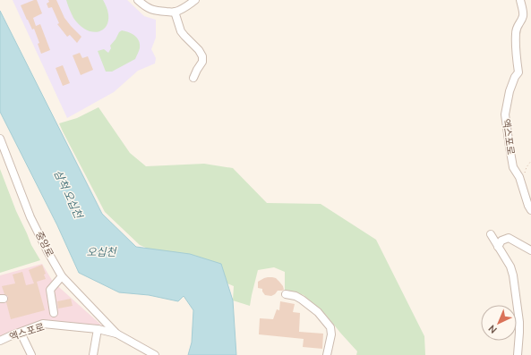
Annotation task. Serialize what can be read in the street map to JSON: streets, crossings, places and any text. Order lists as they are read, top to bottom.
{
  "streets": {
    "street": ["엑스포로", "중앙로"]
  },
  "crossings": [
    ["엑스포로", "중앙로"]
  ],
  "water": ["삼척 오십천", "오십천"],
  "north": "bottom left"
}
